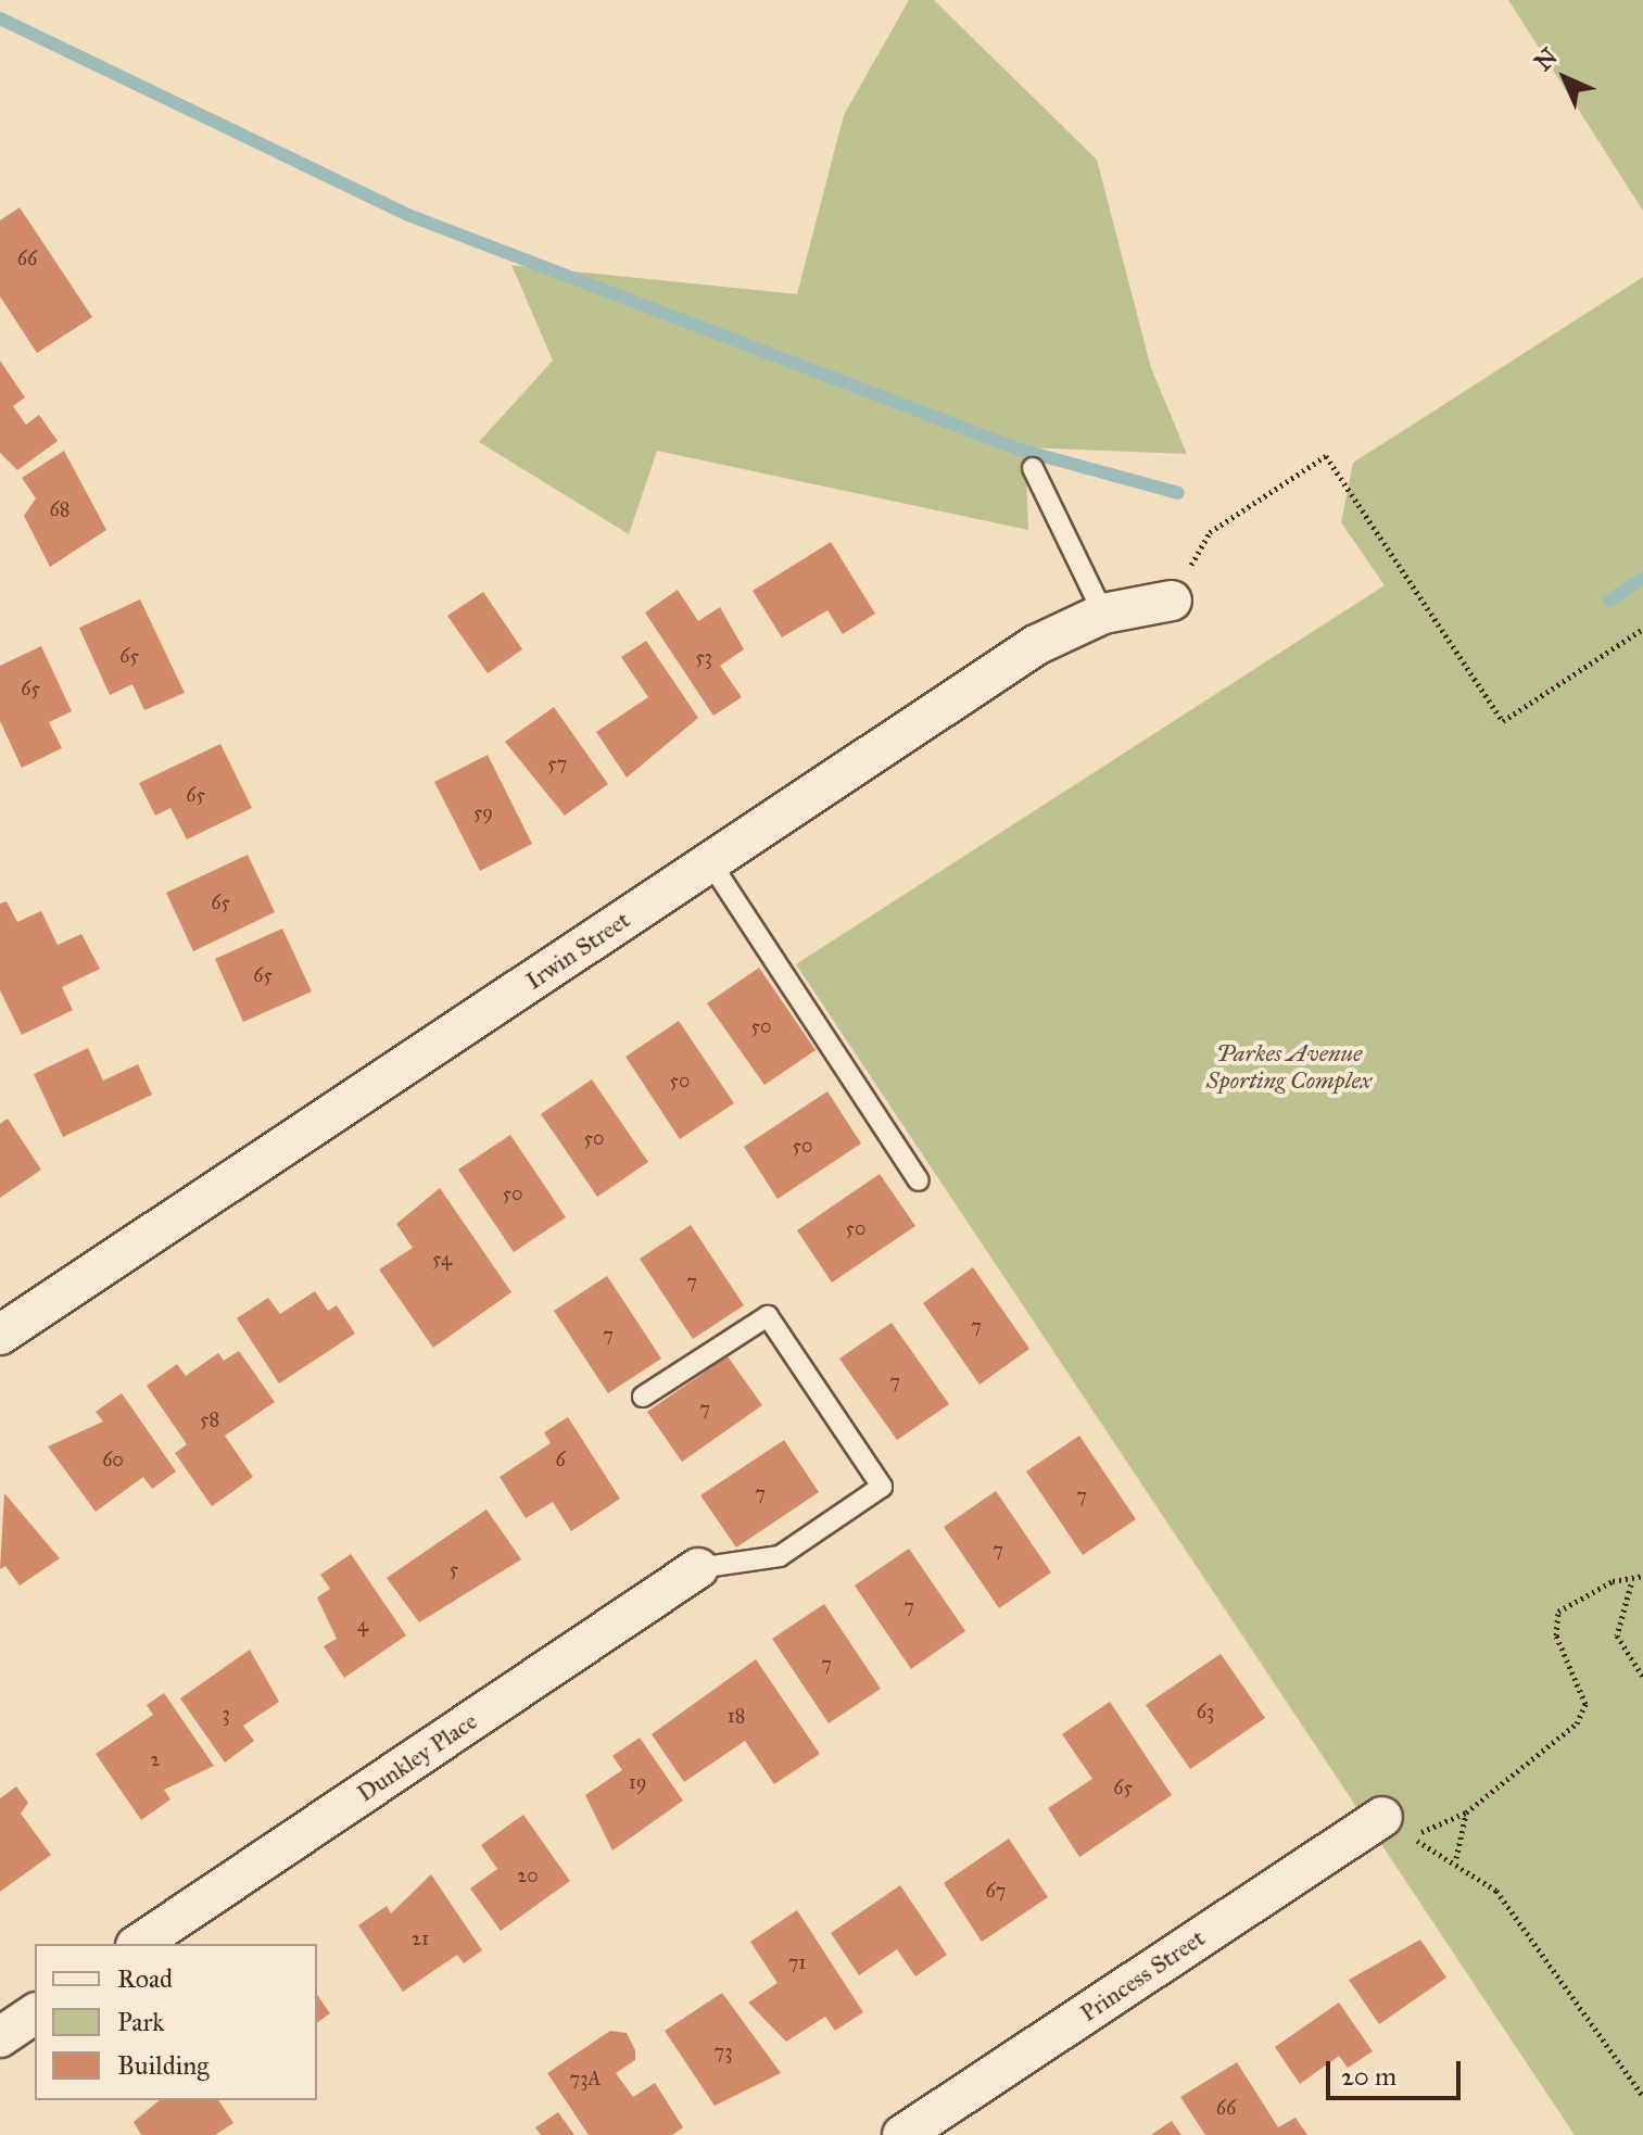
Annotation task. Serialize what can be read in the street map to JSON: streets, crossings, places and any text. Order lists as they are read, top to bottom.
{
  "streets": {
    "street": ["Irwin Street", "Dunkley Place", "Princess Street"]
  },
  "parks": ["Parkes Avenue Sporting Complex"],
  "house_numbers": [
    "66",
    "68",
    "65",
    "53",
    "65",
    "57",
    "65",
    "59",
    "65",
    "65",
    "50",
    "50",
    "50",
    "50",
    "50",
    "50",
    "54",
    "7",
    "7",
    "7",
    "7",
    "7",
    "58",
    "60",
    "6",
    "7",
    "7",
    "7",
    "5",
    "7",
    "4",
    "7",
    "63",
    "3",
    "18",
    "2",
    "19",
    "65",
    "20",
    "67",
    "21",
    "71",
    "73",
    "73A",
    "66"
  ],
  "legend": ["Road", "Park", "Building"],
  "scale_bar": "20 m",
  "north": "top left"
}
